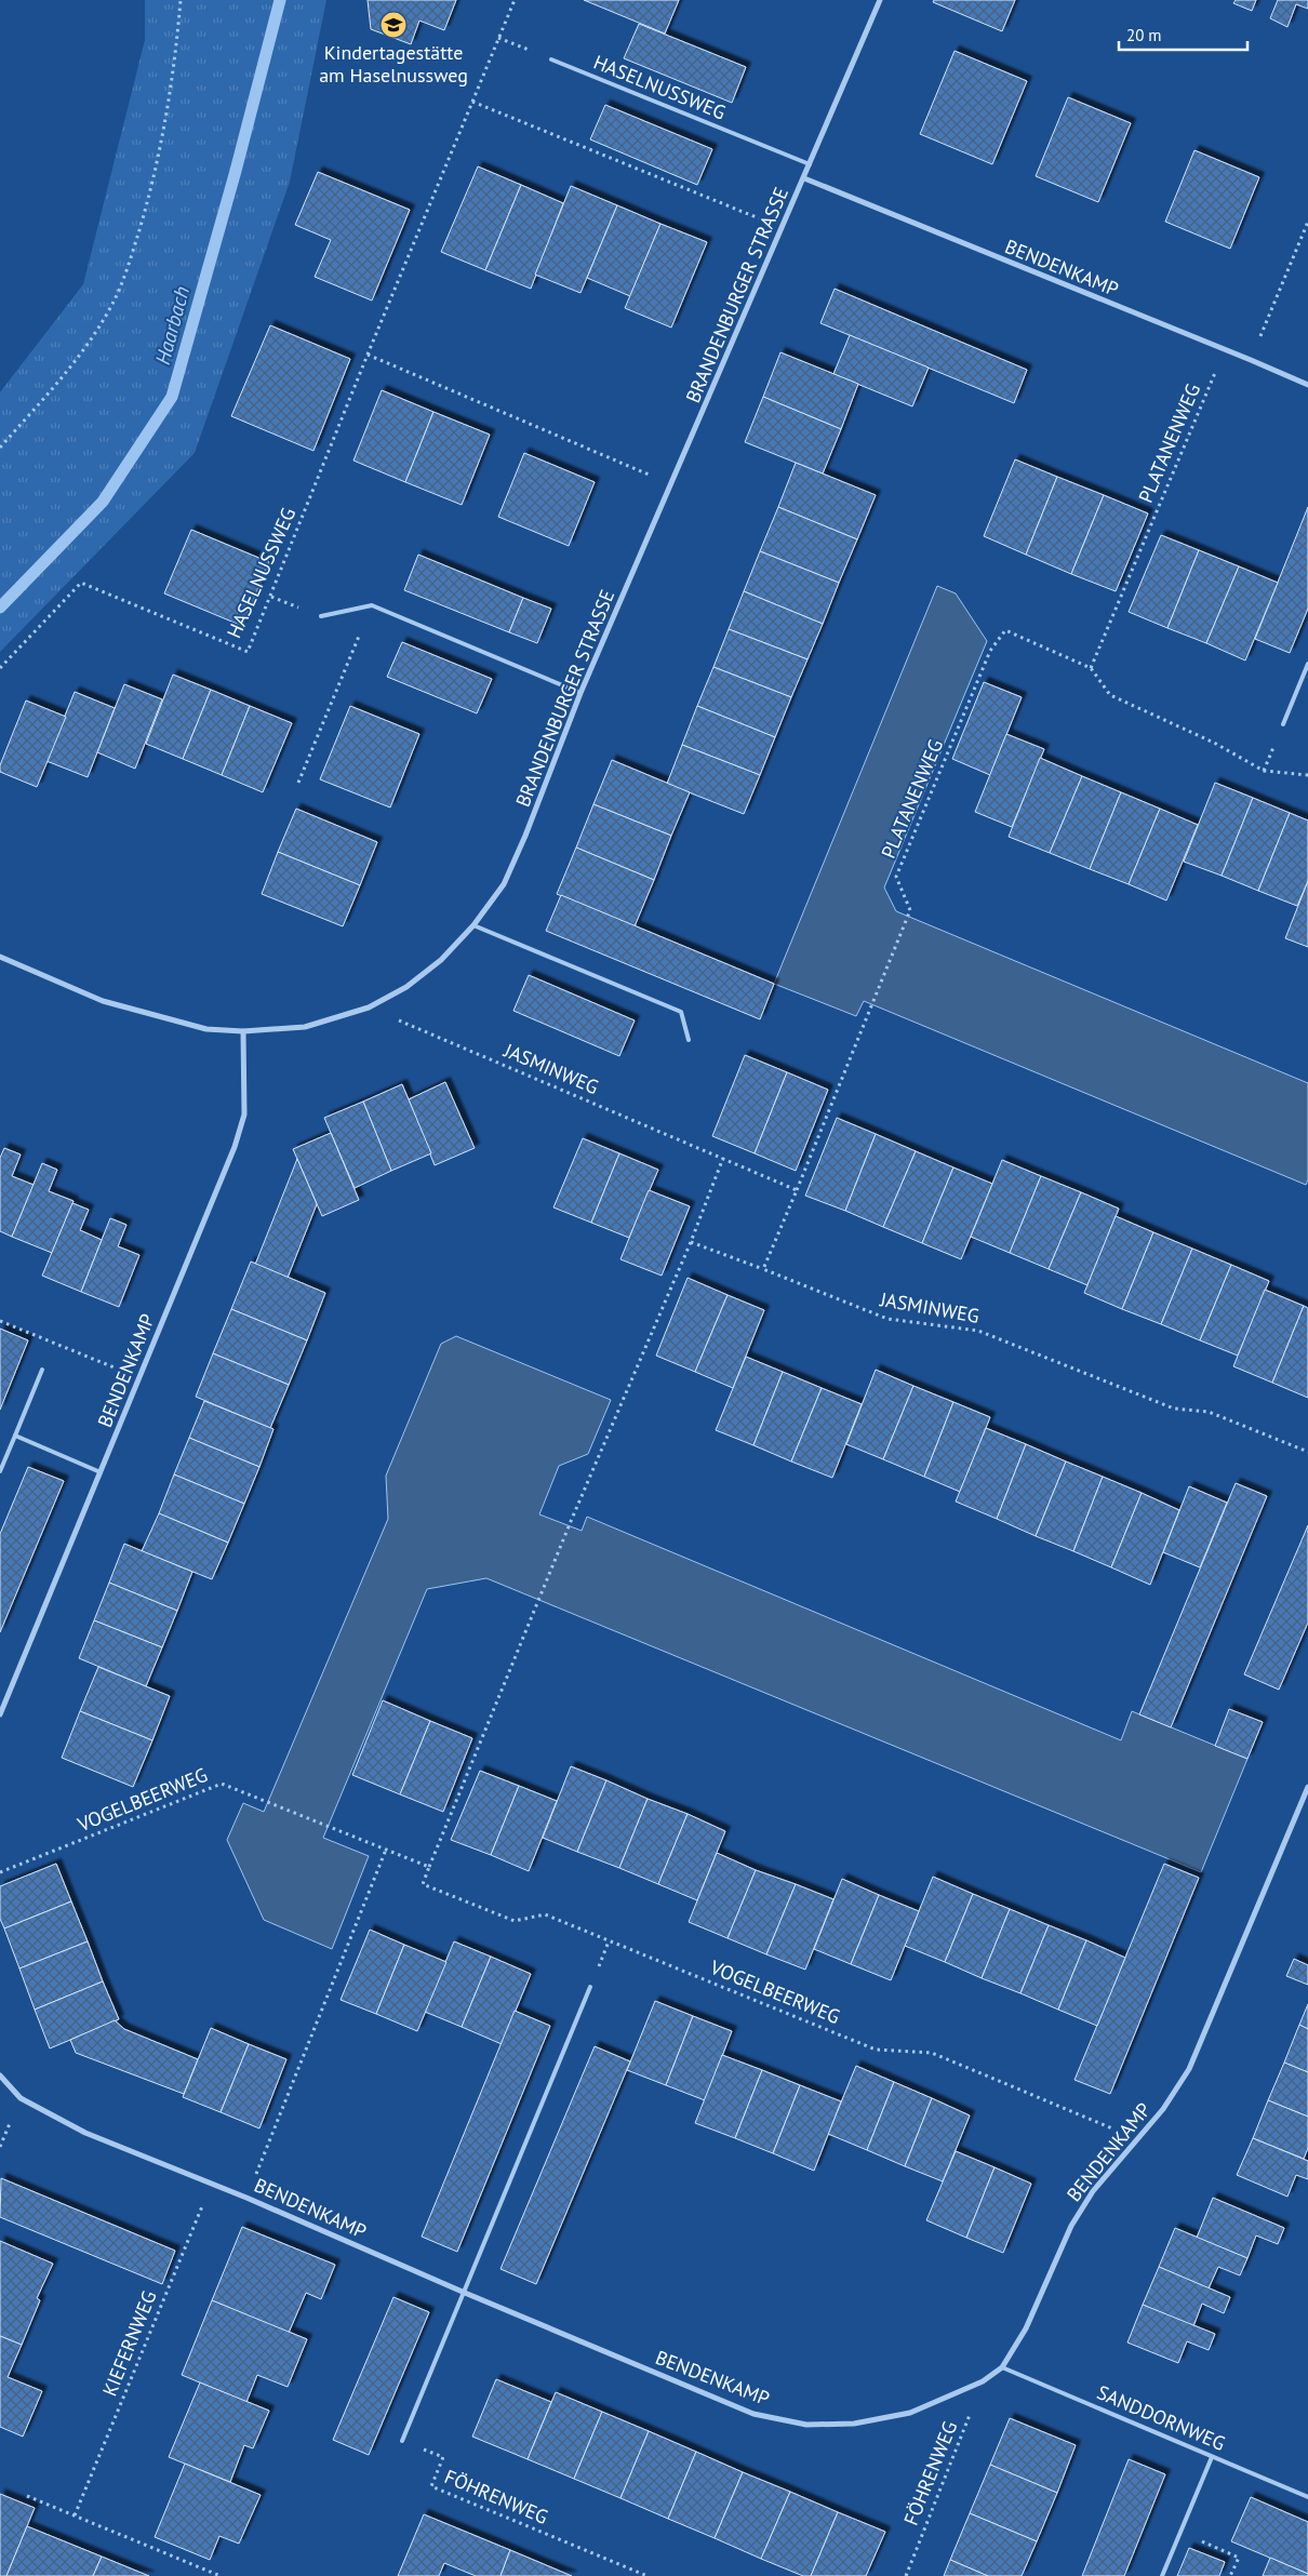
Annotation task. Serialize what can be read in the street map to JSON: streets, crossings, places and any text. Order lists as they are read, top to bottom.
{
  "streets": {
    "street": ["BENDENKAMP", "BRANDENBURGER STRASSE"],
    "lane": ["HASELNUSSWEG", "SANDDORNWEG"],
    "path": [
      "PLATANENWEG",
      "JASMINWEG",
      "VOGELBEERWEG",
      "KIEFERNWEG",
      "FÖHRENWEG"
    ]
  },
  "crossings": [
    ["HASELNUSSWEG", "BRANDENBURGER STRASSE"],
    ["BENDENKAMP", "BRANDENBURGER STRASSE"],
    ["BENDENKAMP", "PLATANENWEG"],
    ["BENDENKAMP", "VOGELBEERWEG"],
    ["BENDENKAMP", "KIEFERNWEG"],
    ["BENDENKAMP", "SANDDORNWEG"],
    ["BENDENKAMP", "FÖHRENWEG"],
    ["BRANDENBURGER STRASSE", "JASMINWEG"],
    ["PLATANENWEG", "JASMINWEG"],
    ["JASMINWEG", "VOGELBEERWEG"]
  ],
  "water": ["Haarbach"],
  "places": {
    "school or university": ["Kindertagestätte am Haselnussweg"]
  },
  "scale_bar": "20 m"
}
